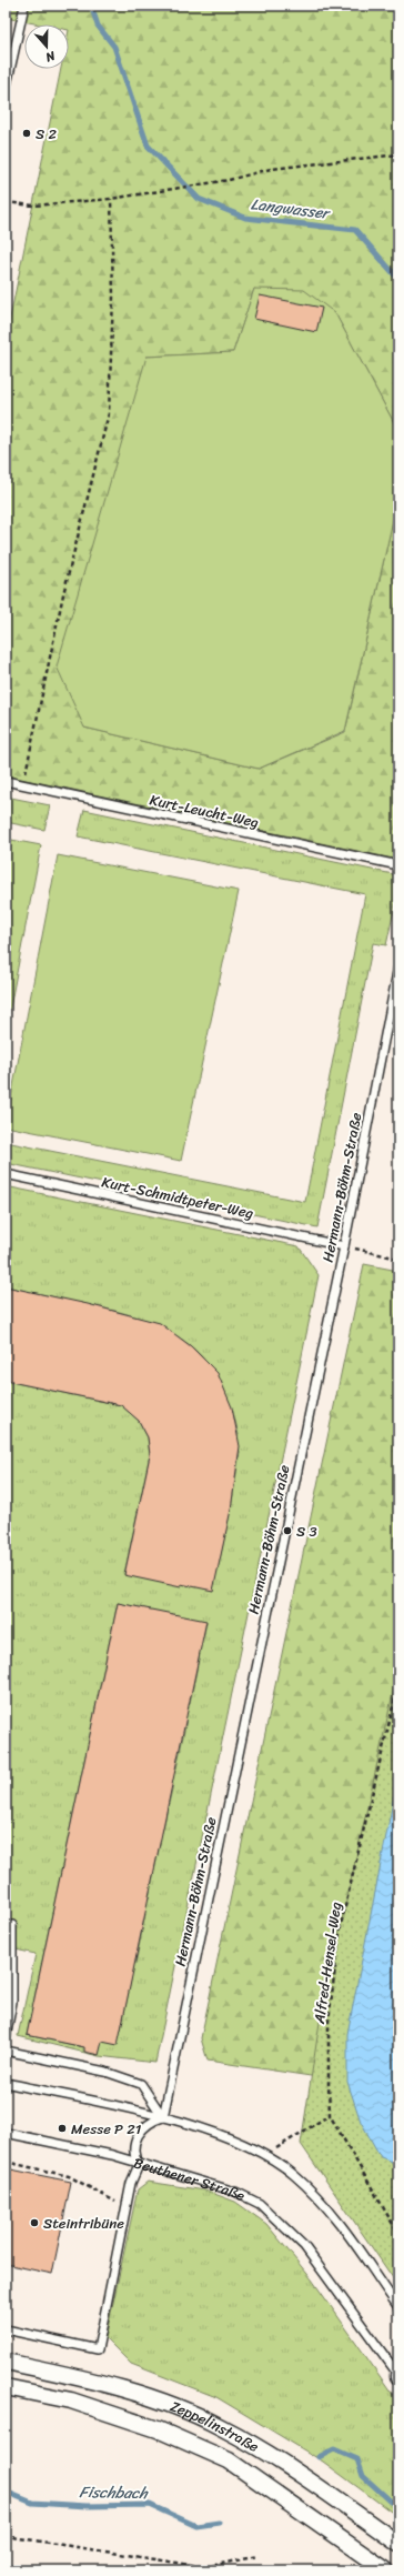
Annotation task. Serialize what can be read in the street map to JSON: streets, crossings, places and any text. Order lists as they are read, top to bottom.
{
  "streets": {
    "street": ["Zeppelinstraße"],
    "lane": [
      "Kurt-Leucht-Weg",
      "Hermann-Böhm-Straße",
      "Kurt-Schmidtpeter-Weg",
      "Beuthener Straße"
    ],
    "path": ["Alfred-Hensel-Weg"]
  },
  "crossings": [
    ["Hermann-Böhm-Straße", "Kurt-Schmidtpeter-Weg"],
    ["Hermann-Böhm-Straße", "Beuthener Straße"]
  ],
  "water": ["Langwasser", "Fischbach"],
  "places": [
    "S 2",
    "S 3",
    "Messe P 21",
    "Steintribüne"
  ],
  "north": "bottom"
}
